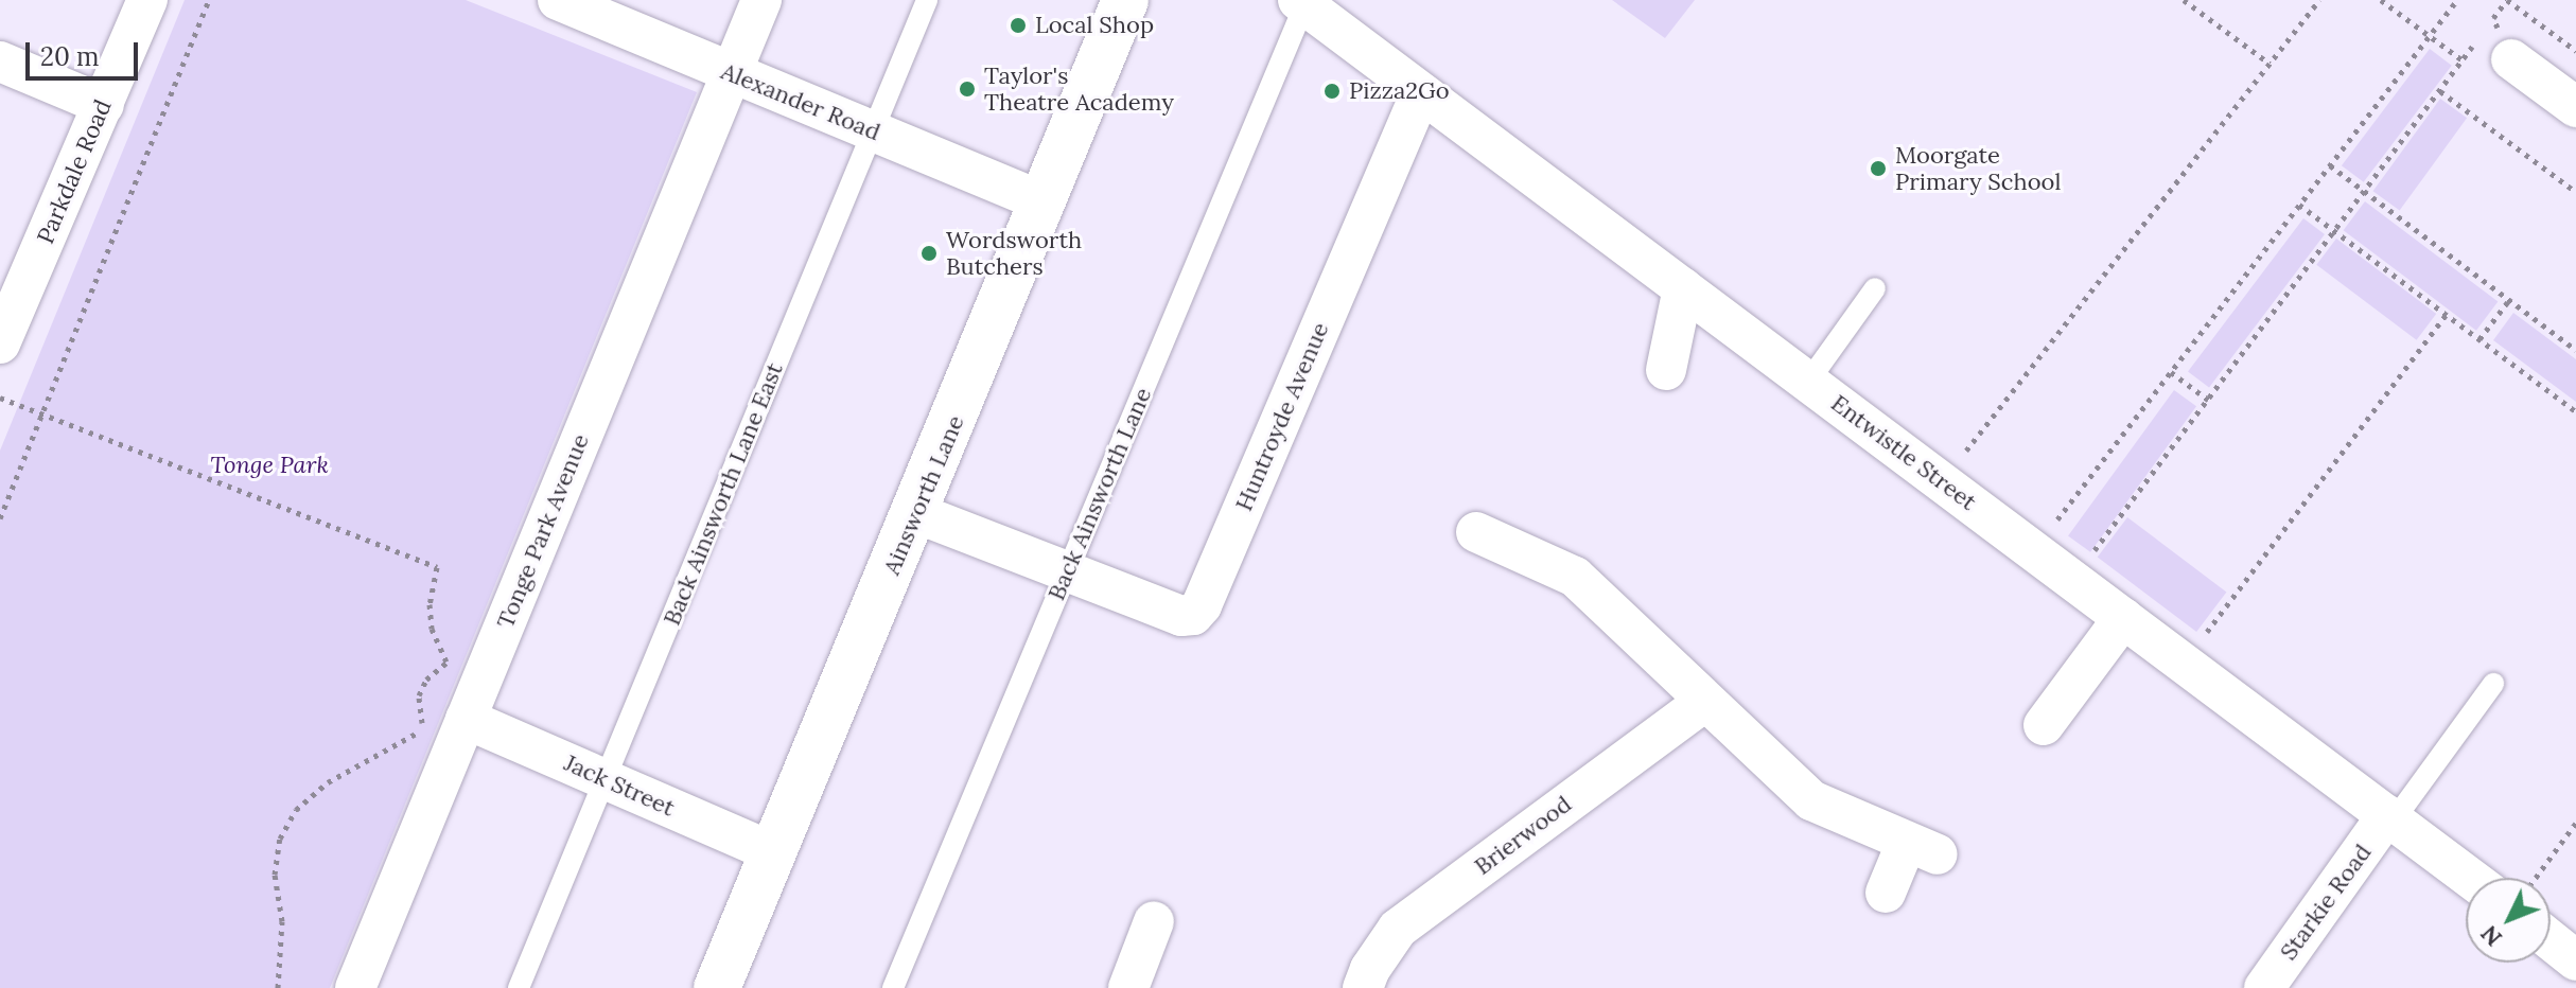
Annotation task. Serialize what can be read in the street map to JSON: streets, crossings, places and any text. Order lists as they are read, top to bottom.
{
  "streets": {
    "main road": ["Ainsworth Lane"],
    "street": [
      "Alexander Road",
      "Parkdale Road",
      "Huntroyde Avenue",
      "Entwistle Street",
      "Tonge Park Avenue",
      "Jack Street",
      "Brierwood",
      "Starkie Road"
    ],
    "lane": ["Back Ainsworth Lane East", "Back Ainsworth Lane"]
  },
  "crossings": [
    ["Alexander Road", "Back Ainsworth Lane East"],
    ["Alexander Road", "Ainsworth Lane"],
    ["Alexander Road", "Tonge Park Avenue"],
    ["Huntroyde Avenue", "Entwistle Street"],
    ["Huntroyde Avenue", "Back Ainsworth Lane"],
    ["Huntroyde Avenue", "Ainsworth Lane"],
    ["Entwistle Street", "Back Ainsworth Lane"],
    ["Entwistle Street", "Starkie Road"],
    ["Back Ainsworth Lane East", "Jack Street"],
    ["Ainsworth Lane", "Jack Street"],
    ["Tonge Park Avenue", "Jack Street"]
  ],
  "parks": ["Tonge Park"],
  "places": [
    "Local Shop",
    "Taylor's Theatre Academy",
    "Pizza2Go",
    "Moorgate Primary School",
    "Wordsworth Butchers"
  ],
  "scale_bar": "20 m",
  "north": "bottom left"
}
